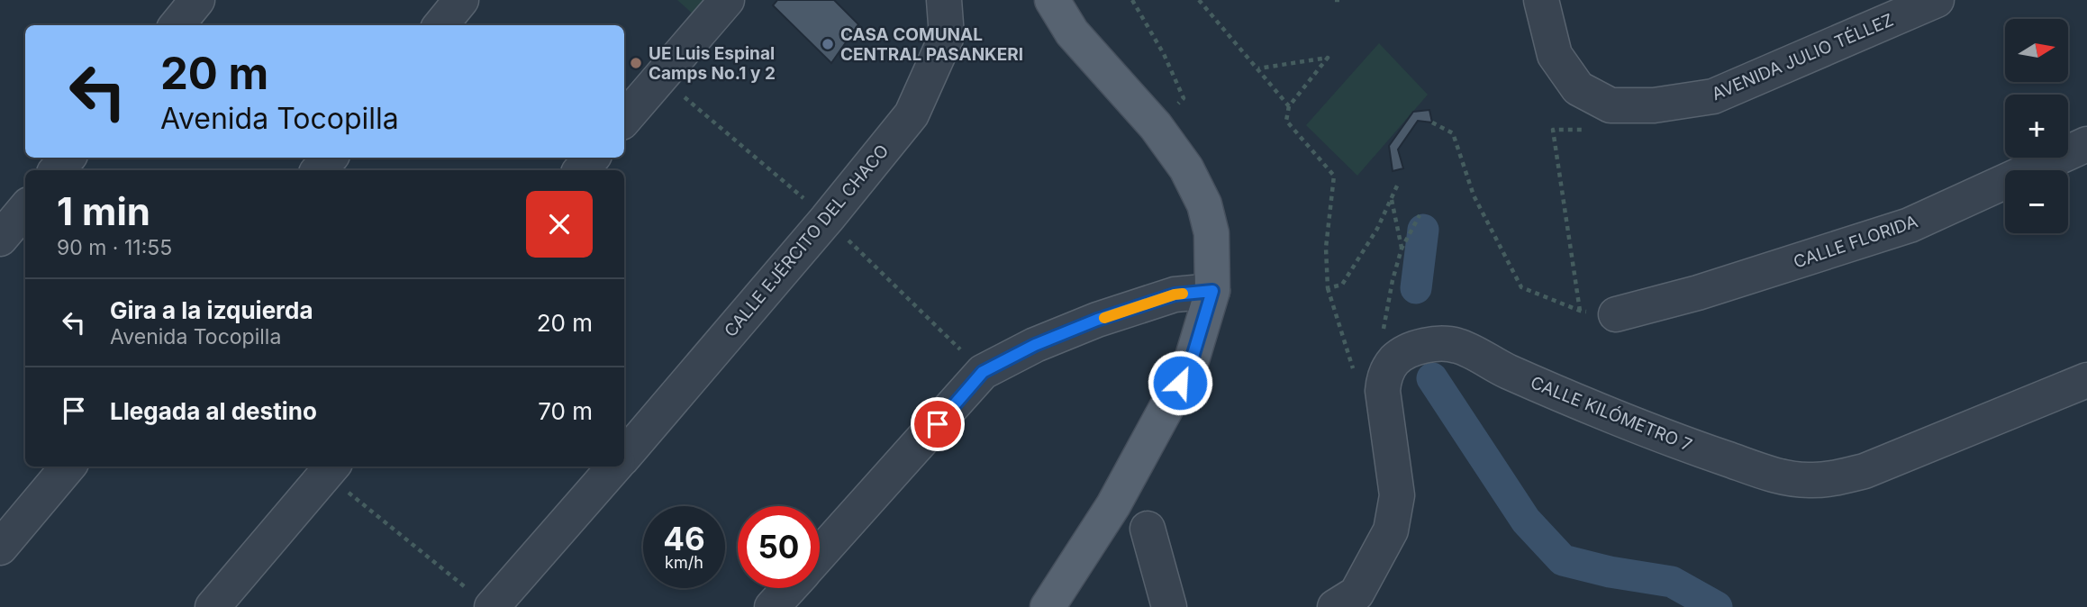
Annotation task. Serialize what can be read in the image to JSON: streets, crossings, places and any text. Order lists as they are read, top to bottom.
{
  "streets": {
    "street": [
      "AVENIDA JULIO TÉLLEZ",
      "CALLE EJÉRCITO DEL CHACO",
      "CALLE FLORIDA",
      "CALLE KILÓMETRO 7"
    ]
  },
  "places": ["CASA COMUNAL CENTRAL PASANKERI", "UE Luis Espinal Camps No.1 y 2"],
  "north": "right",
  "page": {
    "map_buttons": ["+", "−"],
    "turn": ["20 m", "Avenida Tocopilla"],
    "heading": ["1 min", "90 m · 11:55"],
    "list": [
      {
        "name": "Gira a la izquierda",
        "note": "Avenida Tocopilla",
        "value": "20 m"
      },
      {
        "name": "Llegada al destino",
        "value": "70 m"
      }
    ],
    "speed": "46 km/h",
    "limit": "50"
  }
}
